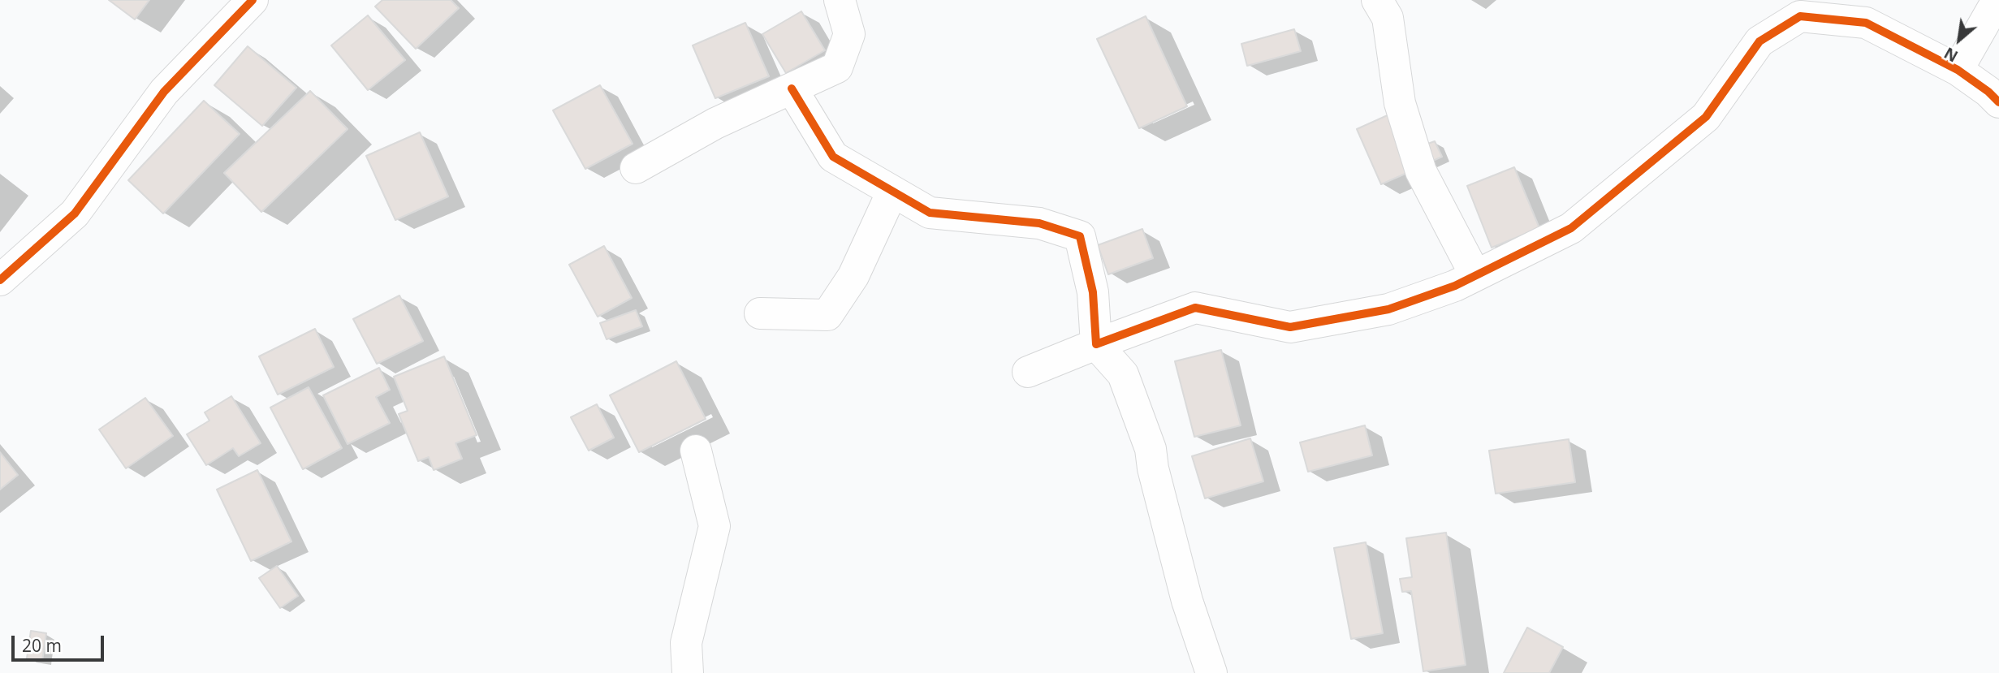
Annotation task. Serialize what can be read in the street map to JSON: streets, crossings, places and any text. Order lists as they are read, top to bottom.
{
  "scale_bar": "20 m",
  "north": "bottom left"
}
